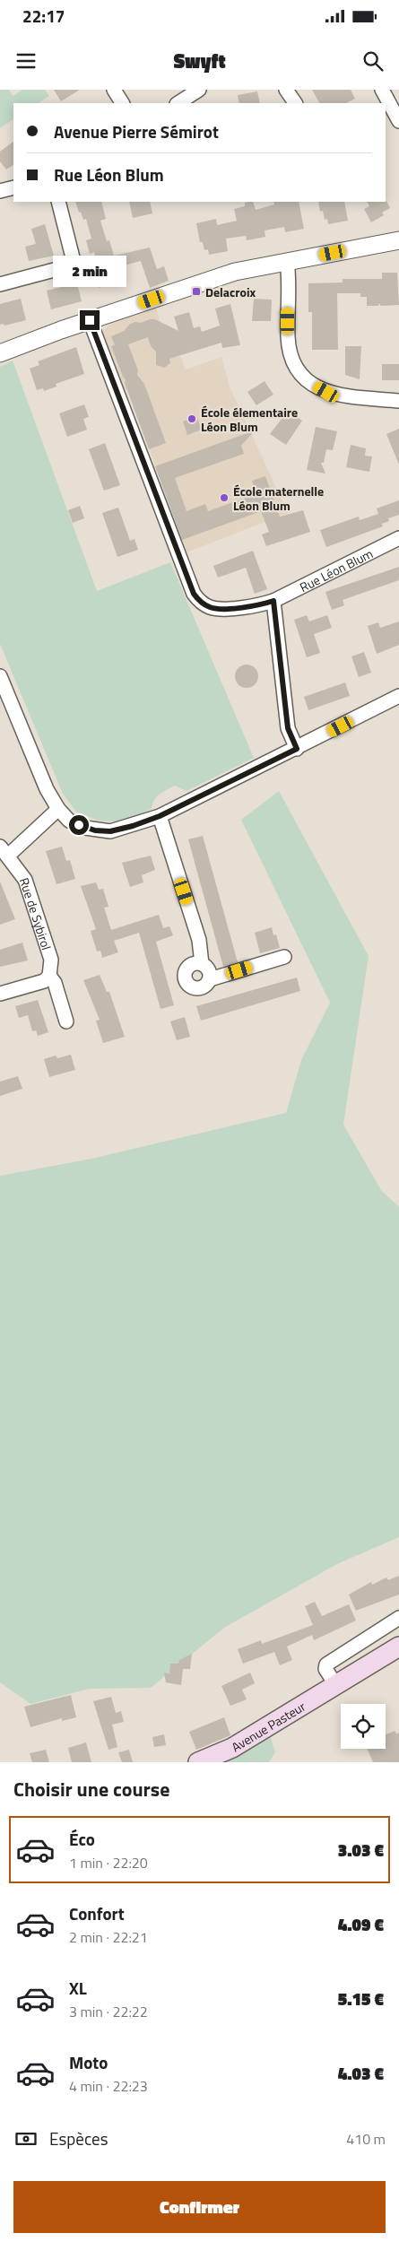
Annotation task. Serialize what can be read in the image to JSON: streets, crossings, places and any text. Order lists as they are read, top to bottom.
{
  "streets": {
    "main road": ["Avenue Pasteur"],
    "street": ["Rue Léon Blum", "Rue de Sybirol"]
  },
  "places": {
    "transit": ["Delacroix"],
    "other": ["École élementaire Léon Blum", "École maternelle Léon Blum"]
  },
  "page": {
    "status": "22:17",
    "header": "Swyft",
    "banner": ["Avenue Pierre Sémirot", "Rue Léon Blum"],
    "bubble": "2 min",
    "heading": "Choisir une course",
    "list": [
      {
        "name": "Éco",
        "note": "1 min · 22:20",
        "value": "3.03 €"
      },
      {
        "name": "Confort",
        "note": "2 min · 22:21",
        "value": "4.09 €"
      },
      {
        "name": "XL",
        "note": "3 min · 22:22",
        "value": "5.15 €"
      },
      {
        "name": "Moto",
        "note": "4 min · 22:23",
        "value": "4.03 €"
      }
    ],
    "pay": ["Espèces", "410 m"],
    "buttons": "Confirmer"
  }
}
